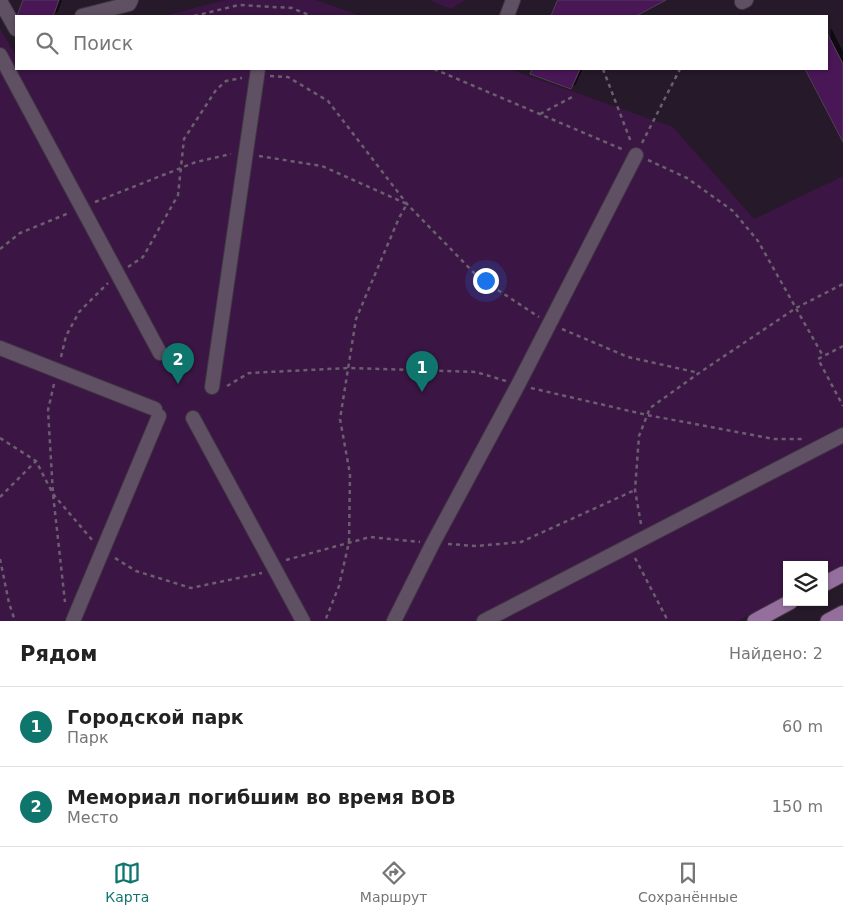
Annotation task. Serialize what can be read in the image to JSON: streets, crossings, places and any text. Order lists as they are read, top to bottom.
{
  "page": {
    "search": "Поиск",
    "pins": ["2", "1"],
    "heading": ["Рядом", "Найдено: 2"],
    "list": [
      {
        "mark": "1",
        "name": "Городской парк",
        "note": "Парк",
        "value": "60 m"
      },
      {
        "mark": "2",
        "name": "Мемориал погибшим во время ВОВ",
        "note": "Место",
        "value": "150 m"
      }
    ],
    "nav": ["Карта", "Маршрут", "Сохранённые"]
  }
}
